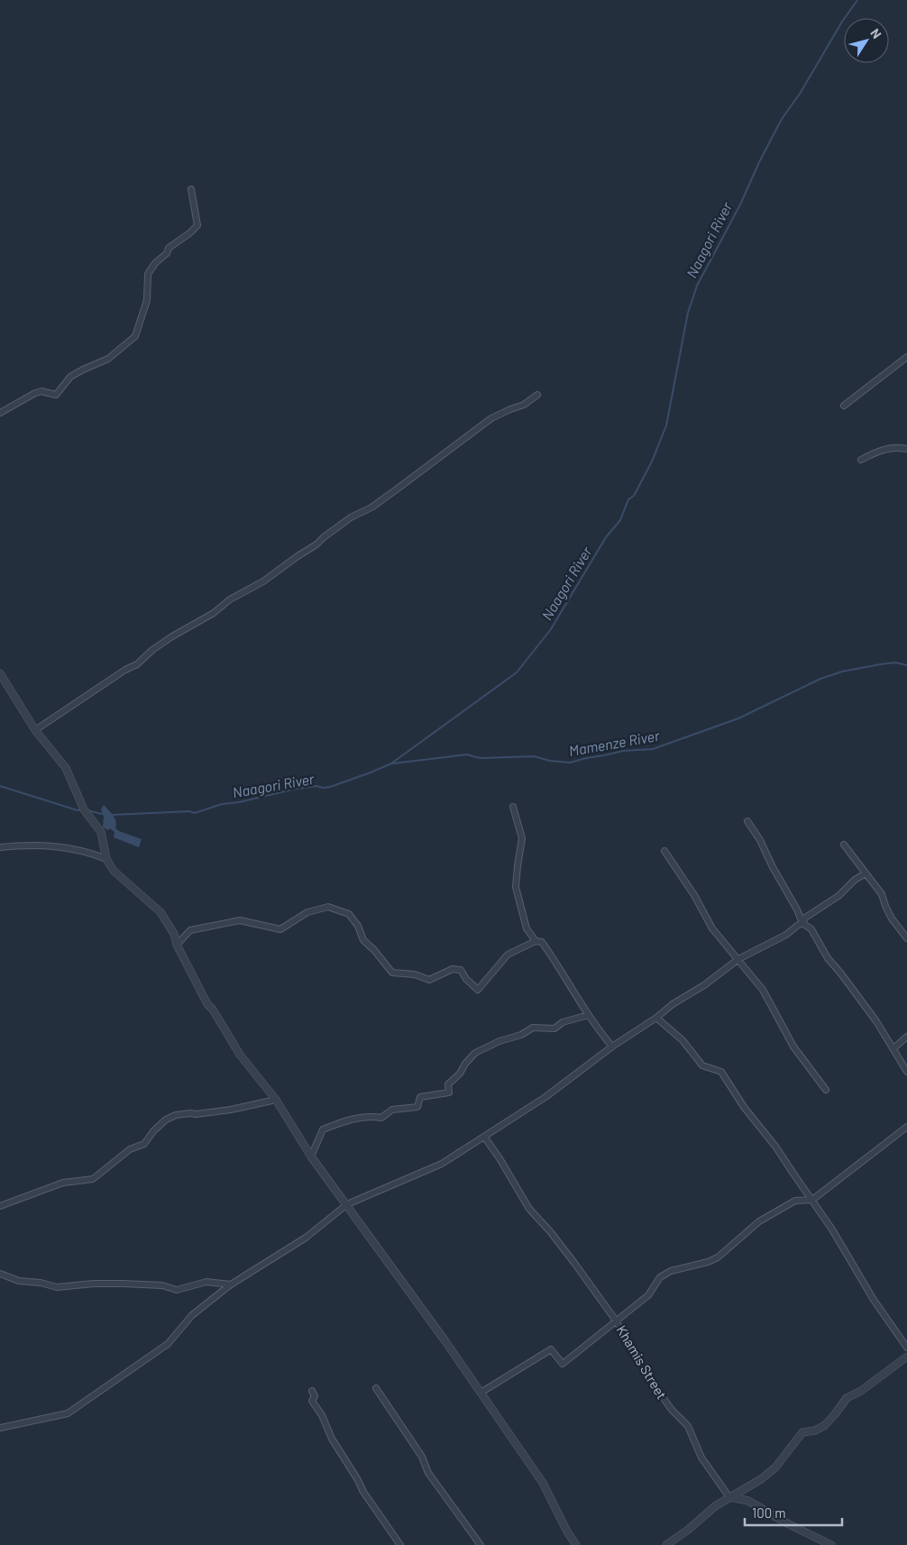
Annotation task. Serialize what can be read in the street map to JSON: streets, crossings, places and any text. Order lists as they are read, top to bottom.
{
  "streets": {
    "street": ["Khamis Street"]
  },
  "water": ["Naagori River", "Mamenze River"],
  "scale_bar": "100 m",
  "north": "top right"
}
